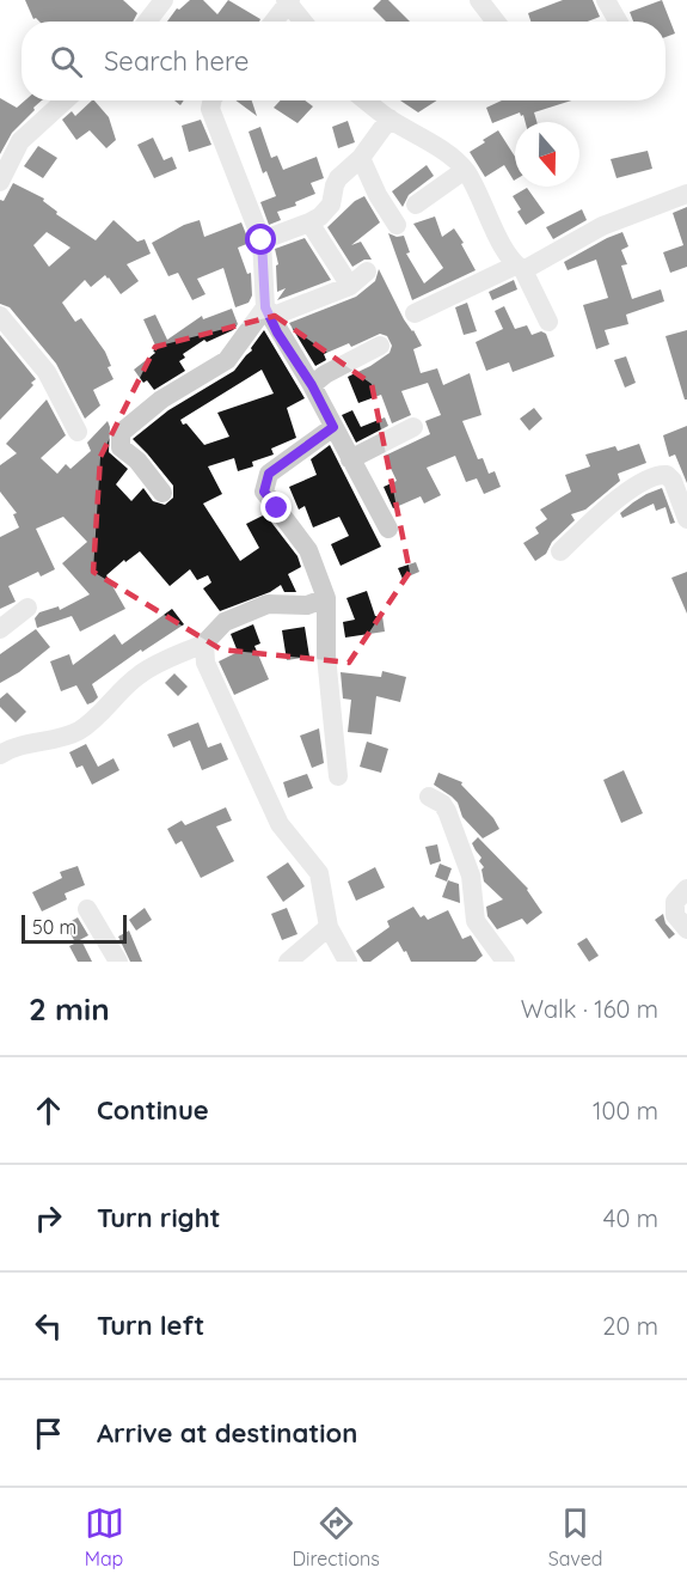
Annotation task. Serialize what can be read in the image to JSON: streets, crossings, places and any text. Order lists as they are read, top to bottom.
{
  "scale_bar": "50 m",
  "north": "bottom",
  "page": {
    "search": "Search here",
    "scale": "50 m",
    "heading": ["2 min", "Walk · 160 m"],
    "list": [
      ["Continue", "100 m"],
      ["Turn right", "40 m"],
      ["Turn left", "20 m"],
      "Arrive at destination"
    ],
    "nav": ["Map", "Directions", "Saved"]
  }
}
